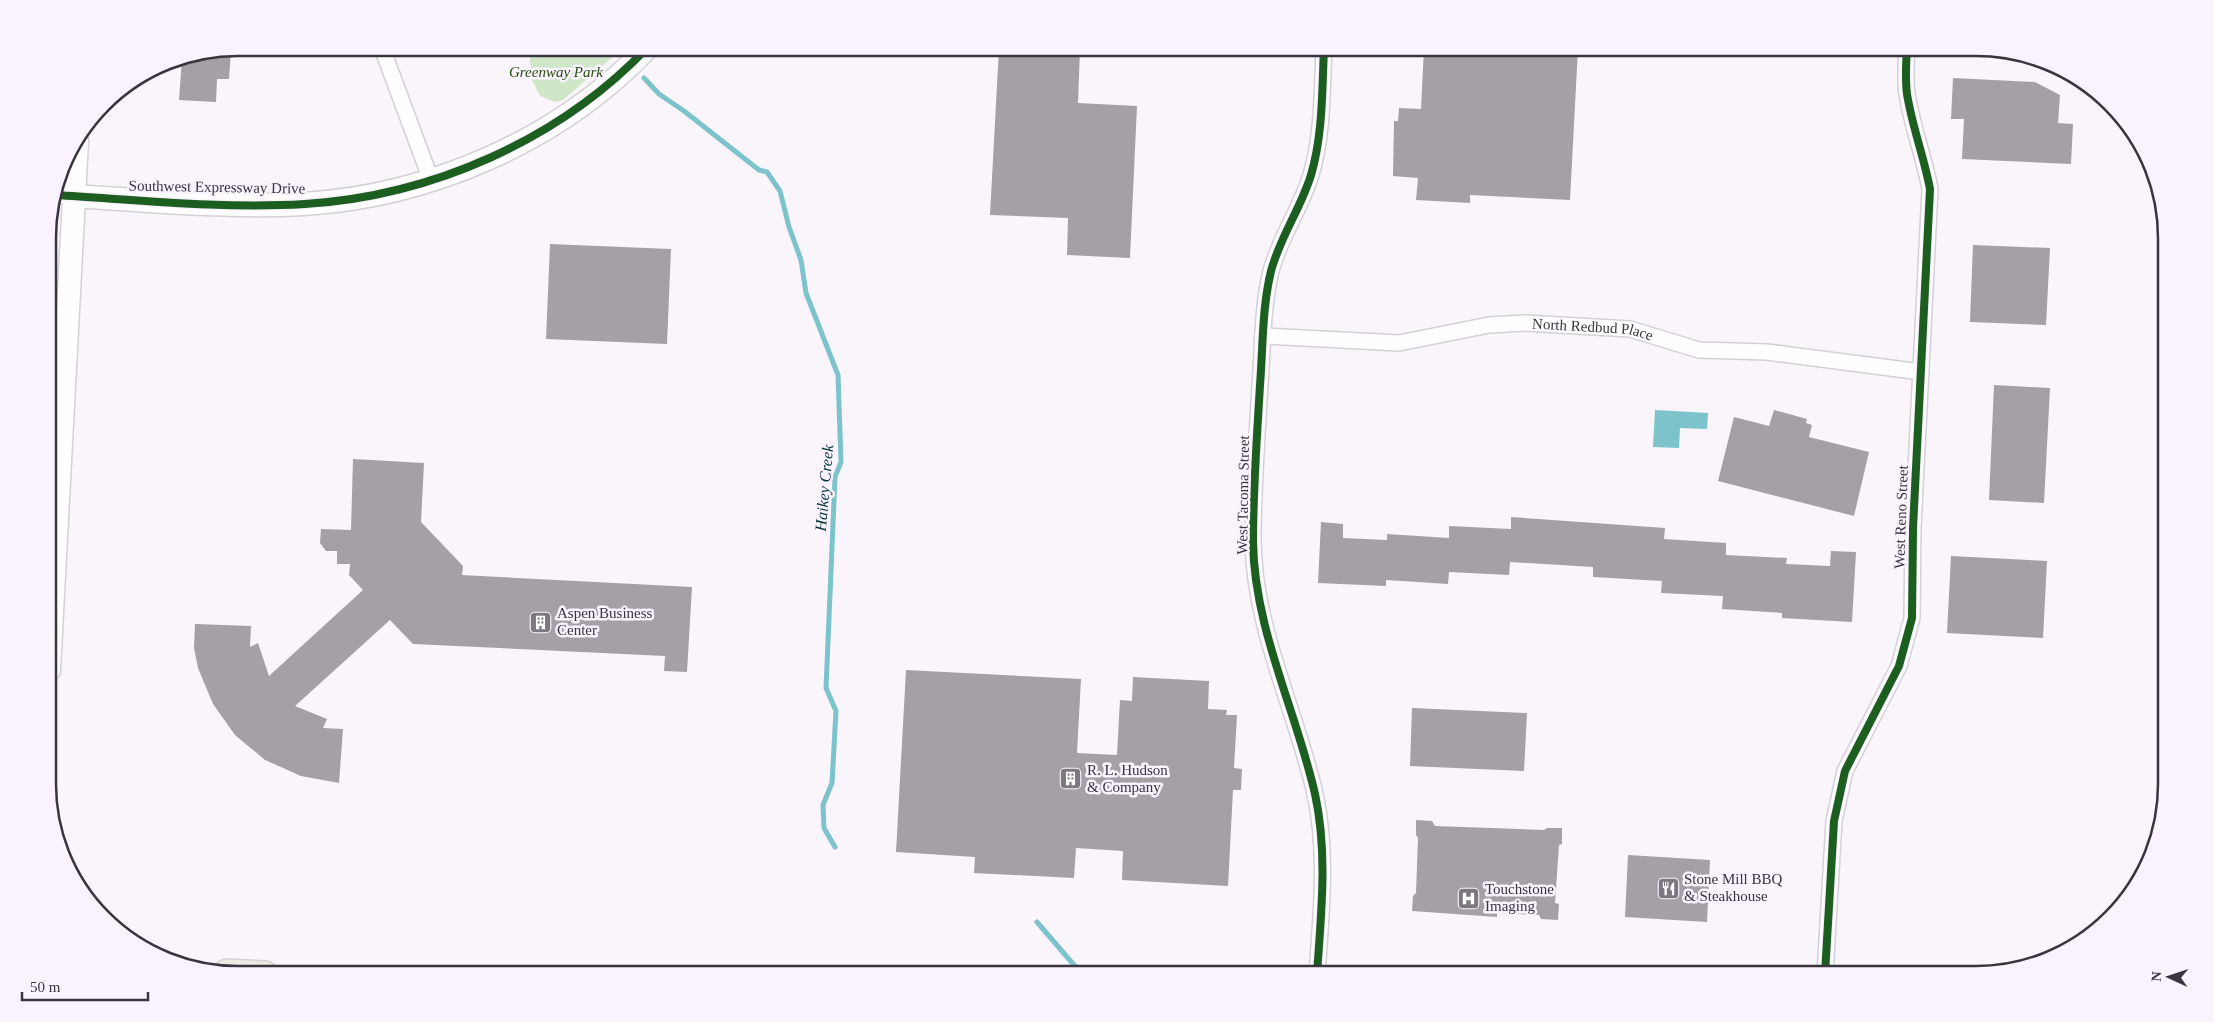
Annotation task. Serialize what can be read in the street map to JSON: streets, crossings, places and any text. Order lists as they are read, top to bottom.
{
  "streets": {
    "street": [
      "Southwest Expressway Drive",
      "North Redbud Place",
      "West Tacoma Street",
      "West Reno Street"
    ]
  },
  "crossings": [
    ["North Redbud Place", "West Tacoma Street"],
    ["North Redbud Place", "West Reno Street"]
  ],
  "water": ["Haikey Creek"],
  "parks": ["Greenway Park"],
  "places": {
    "building": ["Aspen Business Center", "R. L. Hudson & Company"],
    "restaurant": ["Stone Mill BBQ & Steakhouse"],
    "hospital": ["Touchstone Imaging"]
  },
  "scale_bar": "50 m",
  "north": "left"
}
